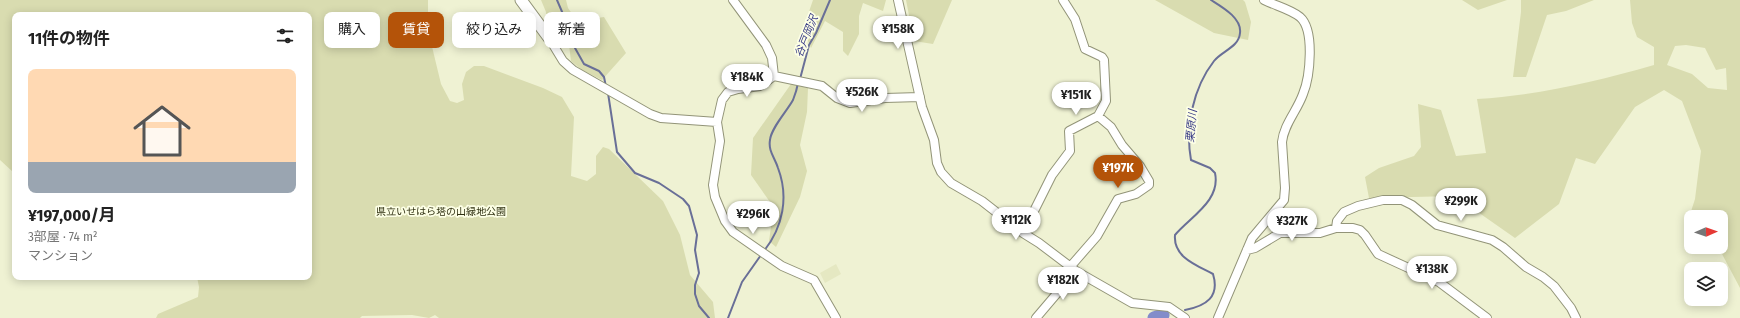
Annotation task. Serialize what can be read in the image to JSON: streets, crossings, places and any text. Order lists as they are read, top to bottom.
{
  "water": ["谷戸岡沢", "栗原川"],
  "parks": ["県立いせはら塔の山緑地公園"],
  "north": "right",
  "page": {
    "chip": [
      "購入",
      "賃貸",
      "絞り込み",
      "新着"
    ],
    "heading": "11件の物件",
    "price": [
      "¥158K",
      "¥184K",
      "¥526K",
      "¥151K",
      "¥197K",
      "¥299K",
      "¥296K",
      "¥112K",
      "¥327K",
      "¥138K",
      "¥182K"
    ],
    "list": [
      {
        "name": "¥197,000/月",
        "note": "3部屋 · 74 m² · マンション"
      }
    ]
  }
}
